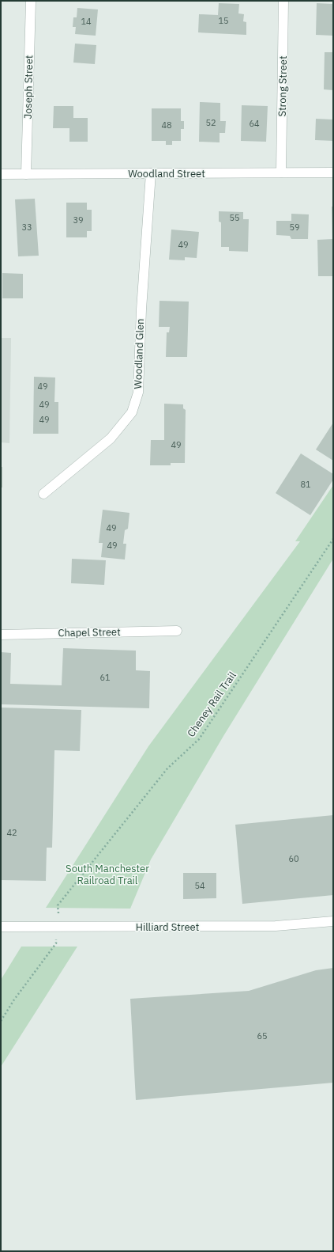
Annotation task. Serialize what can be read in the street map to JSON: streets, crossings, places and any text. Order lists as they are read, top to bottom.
{
  "streets": {
    "street": [
      "Strong Street",
      "Joseph Street",
      "Woodland Street",
      "Woodland Glen",
      "Chapel Street",
      "Hilliard Street"
    ],
    "path": ["Cheney Rail Trail"]
  },
  "crossings": [
    ["Strong Street", "Woodland Street"],
    ["Joseph Street", "Woodland Street"],
    ["Woodland Street", "Woodland Glen"]
  ],
  "parks": ["South Manchester Railroad Trail"],
  "house_numbers": [
    "15",
    "14",
    "52",
    "64",
    "48",
    "55",
    "39",
    "33",
    "59",
    "49",
    "49",
    "49",
    "49",
    "49",
    "81",
    "49",
    "49",
    "61",
    "42",
    "60",
    "54",
    "65"
  ]
}
